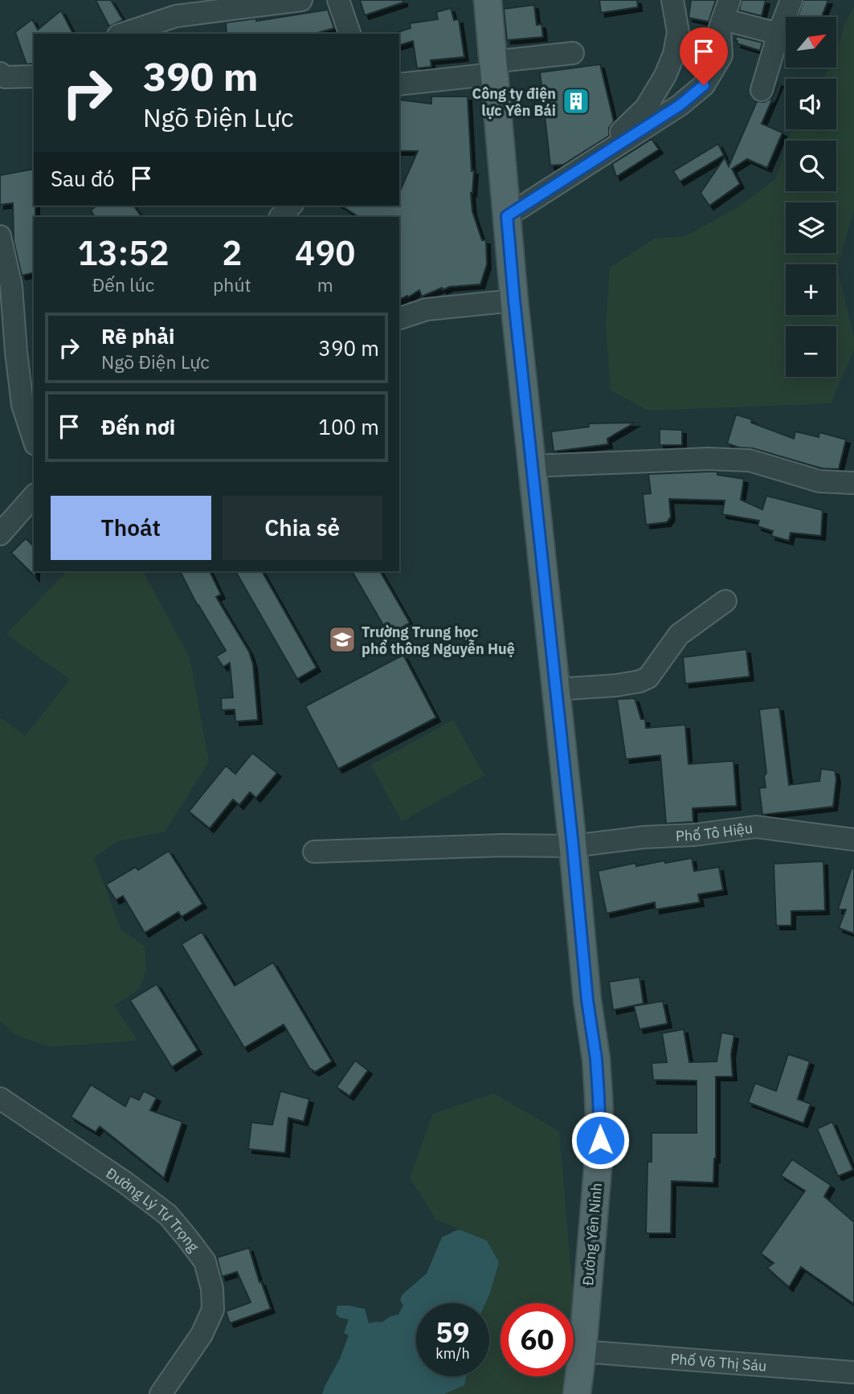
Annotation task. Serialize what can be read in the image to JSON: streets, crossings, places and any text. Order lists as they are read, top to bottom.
{
  "streets": {
    "main road": ["Đường Yên Ninh"],
    "street": ["Phố Tô Hiệu", "Đường Lý Tự Trọng", "Phố Võ Thị Sáu"]
  },
  "crossings": [
    ["Phố Tô Hiệu", "Đường Yên Ninh"],
    ["Đường Yên Ninh", "Phố Võ Thị Sáu"]
  ],
  "places": {
    "building": ["Công ty điện lực Yên Bái"],
    "school or university": ["Trường Trung học phổ thông Nguyễn Huệ"]
  },
  "north": "top right",
  "page": {
    "map_buttons": ["+", "−"],
    "turn": ["390 m", "Ngõ Điện Lực"],
    "then": "Sau đó",
    "eta": [
      "13:52",
      "Đến lúc",
      "2",
      "phút",
      "490",
      "m"
    ],
    "list": [
      {
        "name": "Rẽ phải",
        "note": "Ngõ Điện Lực",
        "value": "390 m"
      },
      {
        "name": "Đến nơi",
        "value": "100 m"
      }
    ],
    "buttons": ["Thoát", "Chia sẻ"],
    "speed": "59 km/h",
    "limit": "60"
  }
}
